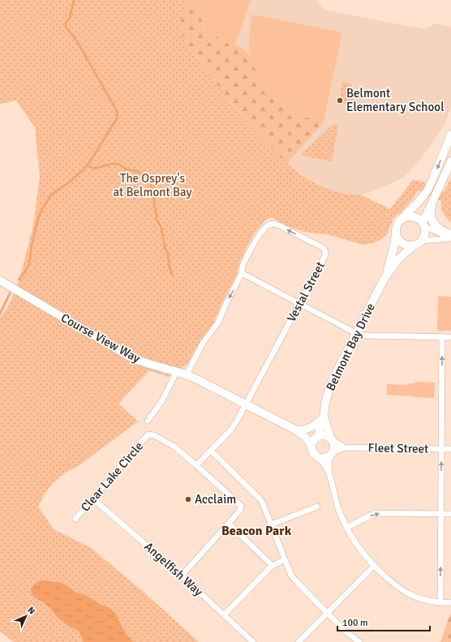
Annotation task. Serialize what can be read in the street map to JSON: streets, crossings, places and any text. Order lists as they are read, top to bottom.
{
  "streets": {
    "street": [
      "Vestal Street",
      "Course View Way",
      "Belmont Bay Drive",
      "Fleet Street",
      "Clear Lake Circle",
      "Angelfish Way"
    ]
  },
  "crossings": [
    ["Vestal Street", "Course View Way"],
    ["Course View Way", "Belmont Bay Drive"],
    ["Course View Way", "Fleet Street"],
    ["Belmont Bay Drive", "Fleet Street"],
    ["Clear Lake Circle", "Angelfish Way"]
  ],
  "districts": ["Beacon Park"],
  "parks": ["The Osprey's at Belmont Bay"],
  "places": ["Belmont Elementary School", "Acclaim"],
  "scale_bar": "100 m",
  "north": "top right"
}
